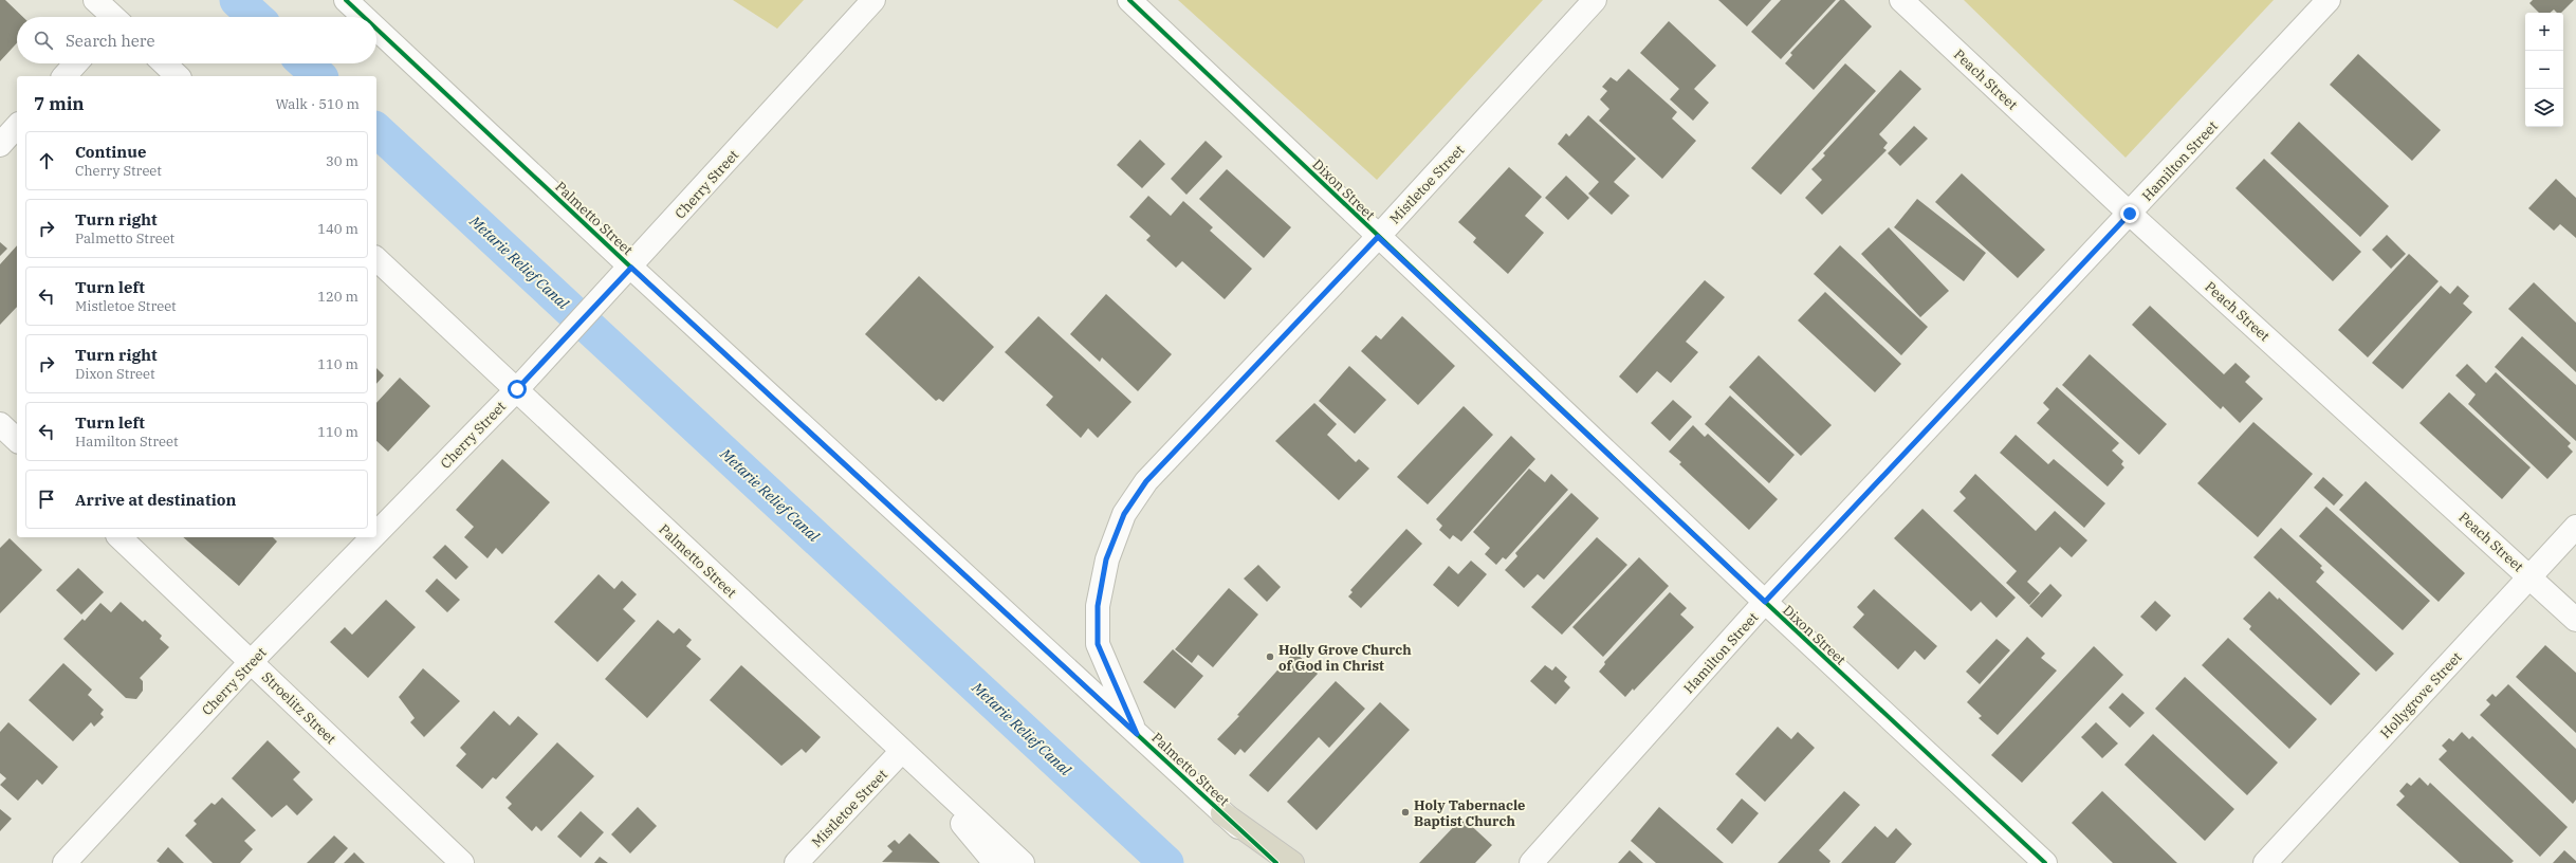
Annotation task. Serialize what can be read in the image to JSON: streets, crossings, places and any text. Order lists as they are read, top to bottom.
{
  "streets": {
    "street": [
      "Peach Street",
      "Hamilton Street",
      "Cherry Street",
      "Mistletoe Street",
      "Dixon Street",
      "Palmetto Street",
      "Hollygrove Street",
      "Stroelitz Street"
    ]
  },
  "crossings": [
    ["Peach Street", "Hamilton Street"],
    ["Peach Street", "Hollygrove Street"],
    ["Hamilton Street", "Dixon Street"],
    ["Cherry Street", "Palmetto Street"],
    ["Cherry Street", "Stroelitz Street"],
    ["Mistletoe Street", "Dixon Street"],
    ["Mistletoe Street", "Palmetto Street"]
  ],
  "water": ["Metarie Relief Canal"],
  "places": ["Holly Grove Church of God in Christ", "Holy Tabernacle Baptist Church"],
  "page": {
    "map_buttons": ["+", "−"],
    "search": "Search here",
    "heading": ["7 min", "Walk · 510 m"],
    "list": [
      ["Continue", "Cherry Street", "30 m"],
      ["Turn right", "Palmetto Street", "140 m"],
      ["Turn left", "Mistletoe Street", "120 m"],
      ["Turn right", "Dixon Street", "110 m"],
      ["Turn left", "Hamilton Street", "110 m"],
      "Arrive at destination"
    ]
  }
}
